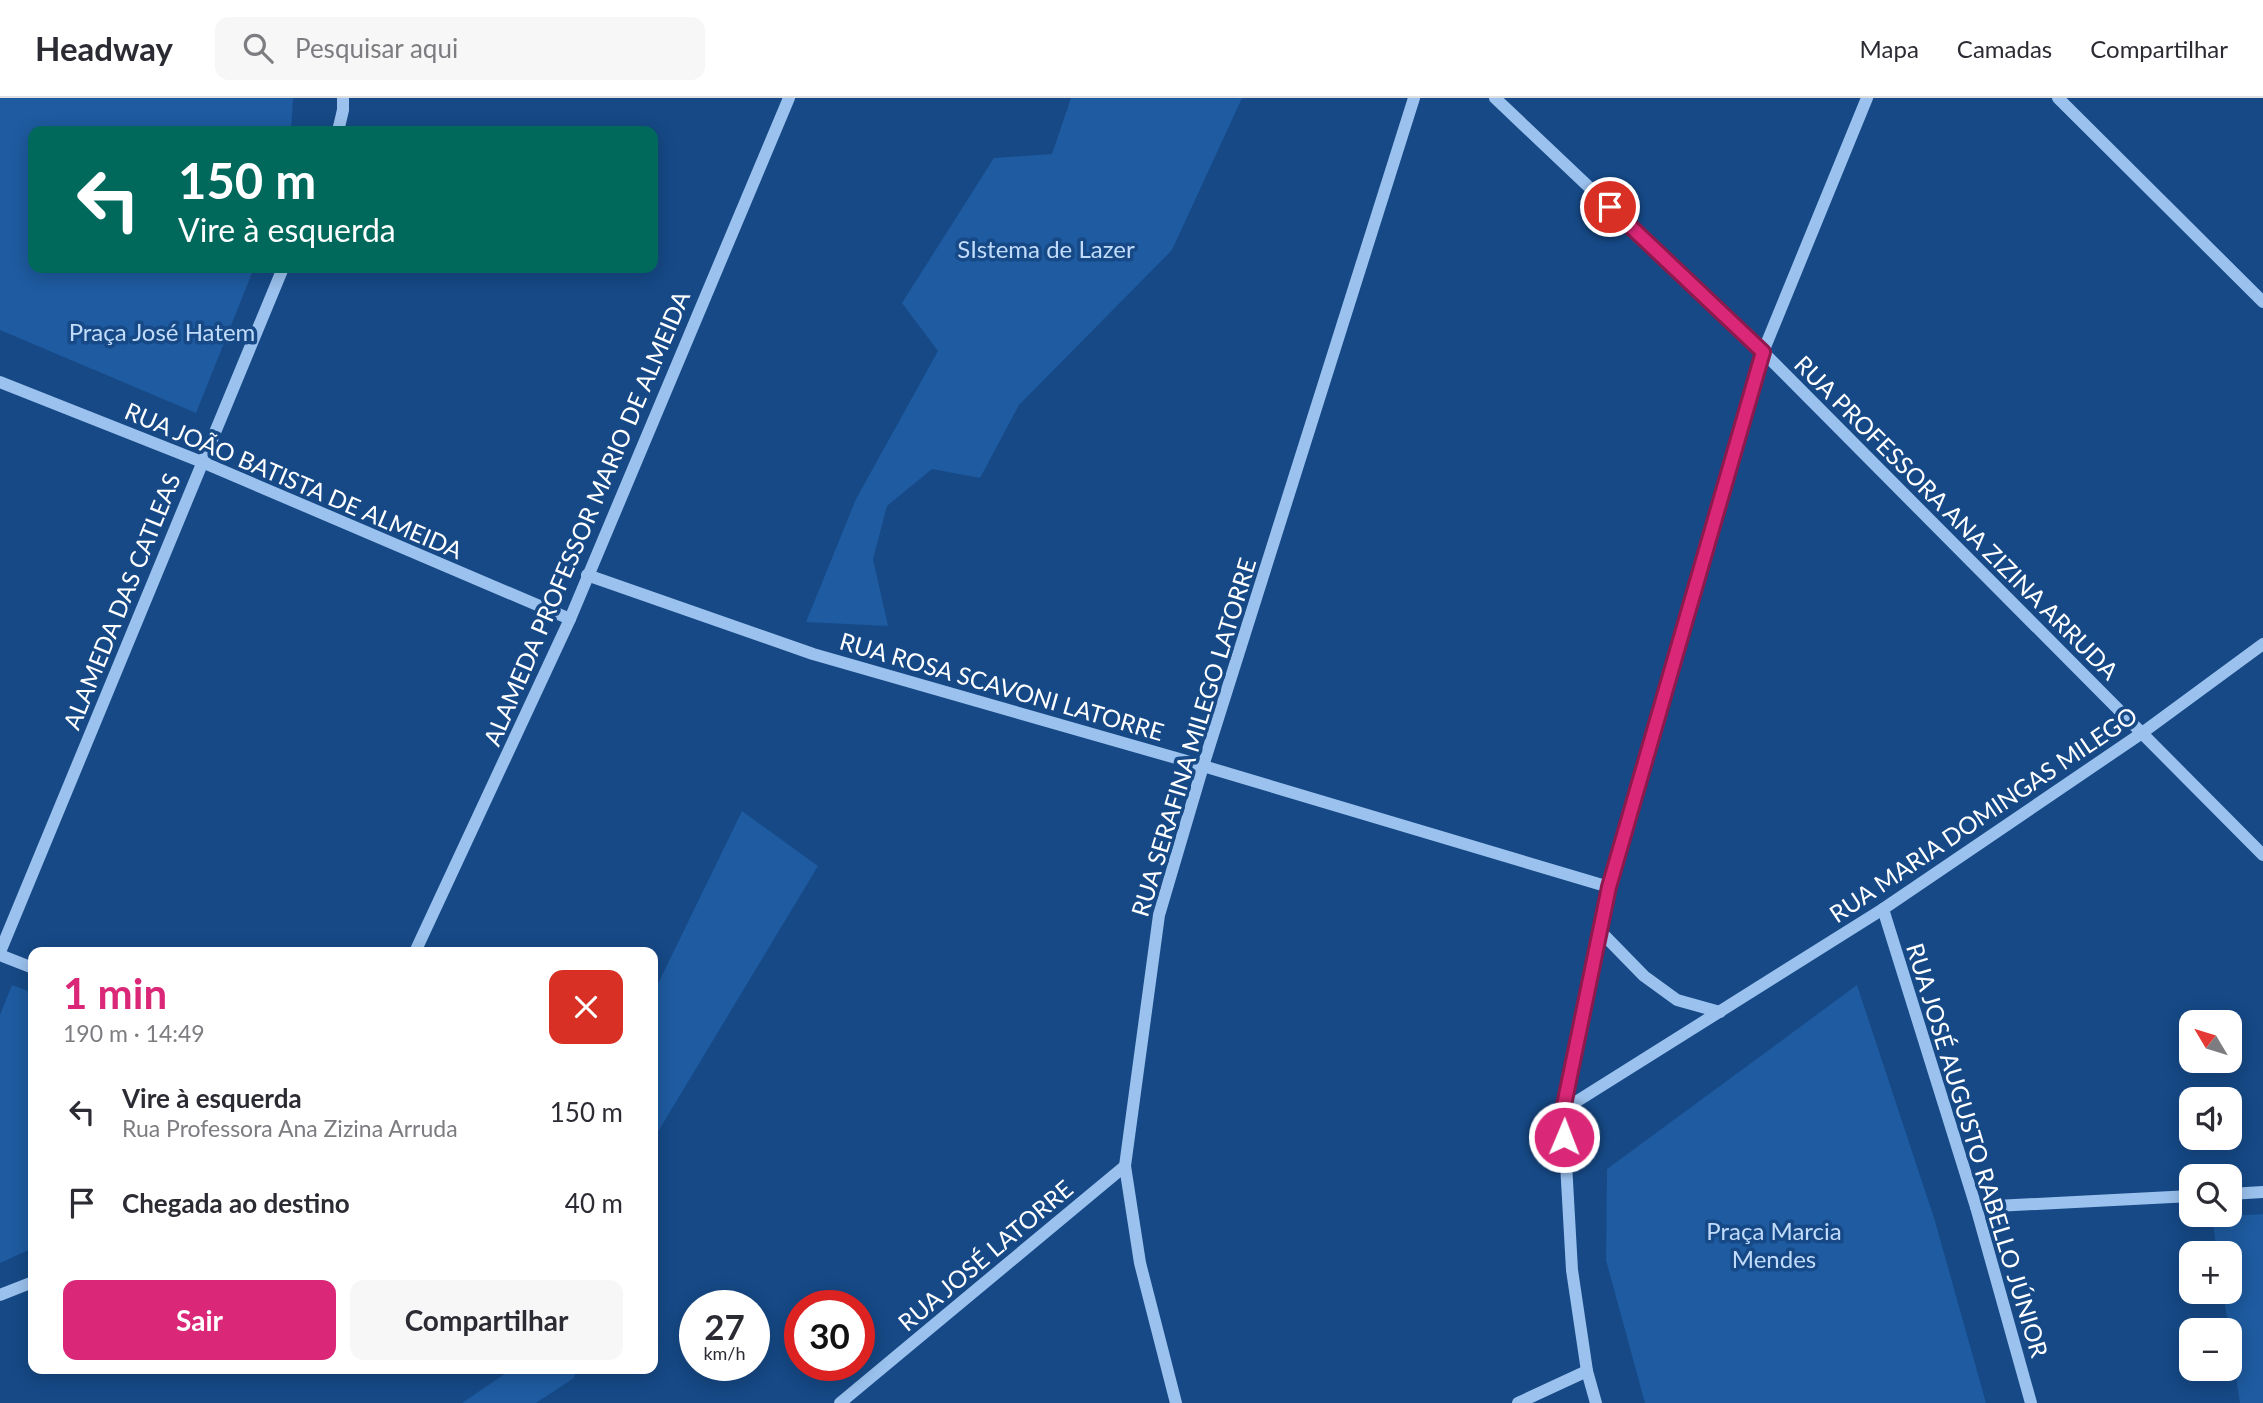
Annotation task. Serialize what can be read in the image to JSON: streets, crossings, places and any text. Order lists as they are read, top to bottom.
{
  "streets": {
    "street": [
      "RUA JOÃO BATISTA DE ALMEIDA",
      "RUA PROFESSORA ANA ZIZINA ARRUDA",
      "ALAMEDA PROFESSOR MARIO DE ALMEIDA",
      "ALAMEDA DAS CATLEAS",
      "RUA ROSA SCAVONI LATORRE",
      "RUA SERAFINA MILEGO LATORRE",
      "RUA MARIA DOMINGAS MILEGO",
      "RUA JOSÉ AUGUSTO RABELLO JÚNIOR",
      "RUA JOSÉ LATORRE"
    ]
  },
  "crossings": [
    ["RUA JOÃO BATISTA DE ALMEIDA", "ALAMEDA PROFESSOR MARIO DE ALMEIDA"],
    ["RUA JOÃO BATISTA DE ALMEIDA", "ALAMEDA DAS CATLEAS"],
    ["RUA PROFESSORA ANA ZIZINA ARRUDA", "RUA MARIA DOMINGAS MILEGO"],
    ["ALAMEDA PROFESSOR MARIO DE ALMEIDA", "RUA ROSA SCAVONI LATORRE"],
    ["RUA ROSA SCAVONI LATORRE", "RUA SERAFINA MILEGO LATORRE"],
    ["RUA SERAFINA MILEGO LATORRE", "RUA JOSÉ LATORRE"],
    ["RUA MARIA DOMINGAS MILEGO", "RUA JOSÉ AUGUSTO RABELLO JÚNIOR"]
  ],
  "parks": ["SIstema de Lazer", "Praça José Hatem", "Praça Marcia Mendes"],
  "north": "top left",
  "page": {
    "header": "Headway",
    "search": "Pesquisar aqui",
    "nav": ["Mapa", "Camadas", "Compartilhar"],
    "turn": ["150 m", "Vire à esquerda"],
    "heading": ["1 min", "190 m · 14:49"],
    "map_buttons": ["+", "−"],
    "list": [
      {
        "name": "Vire à esquerda",
        "note": "Rua Professora Ana Zizina Arruda",
        "value": "150 m"
      },
      {
        "name": "Chegada ao destino",
        "value": "40 m"
      }
    ],
    "buttons": ["Sair", "Compartilhar"],
    "speed": "27 km/h",
    "limit": "30"
  }
}
